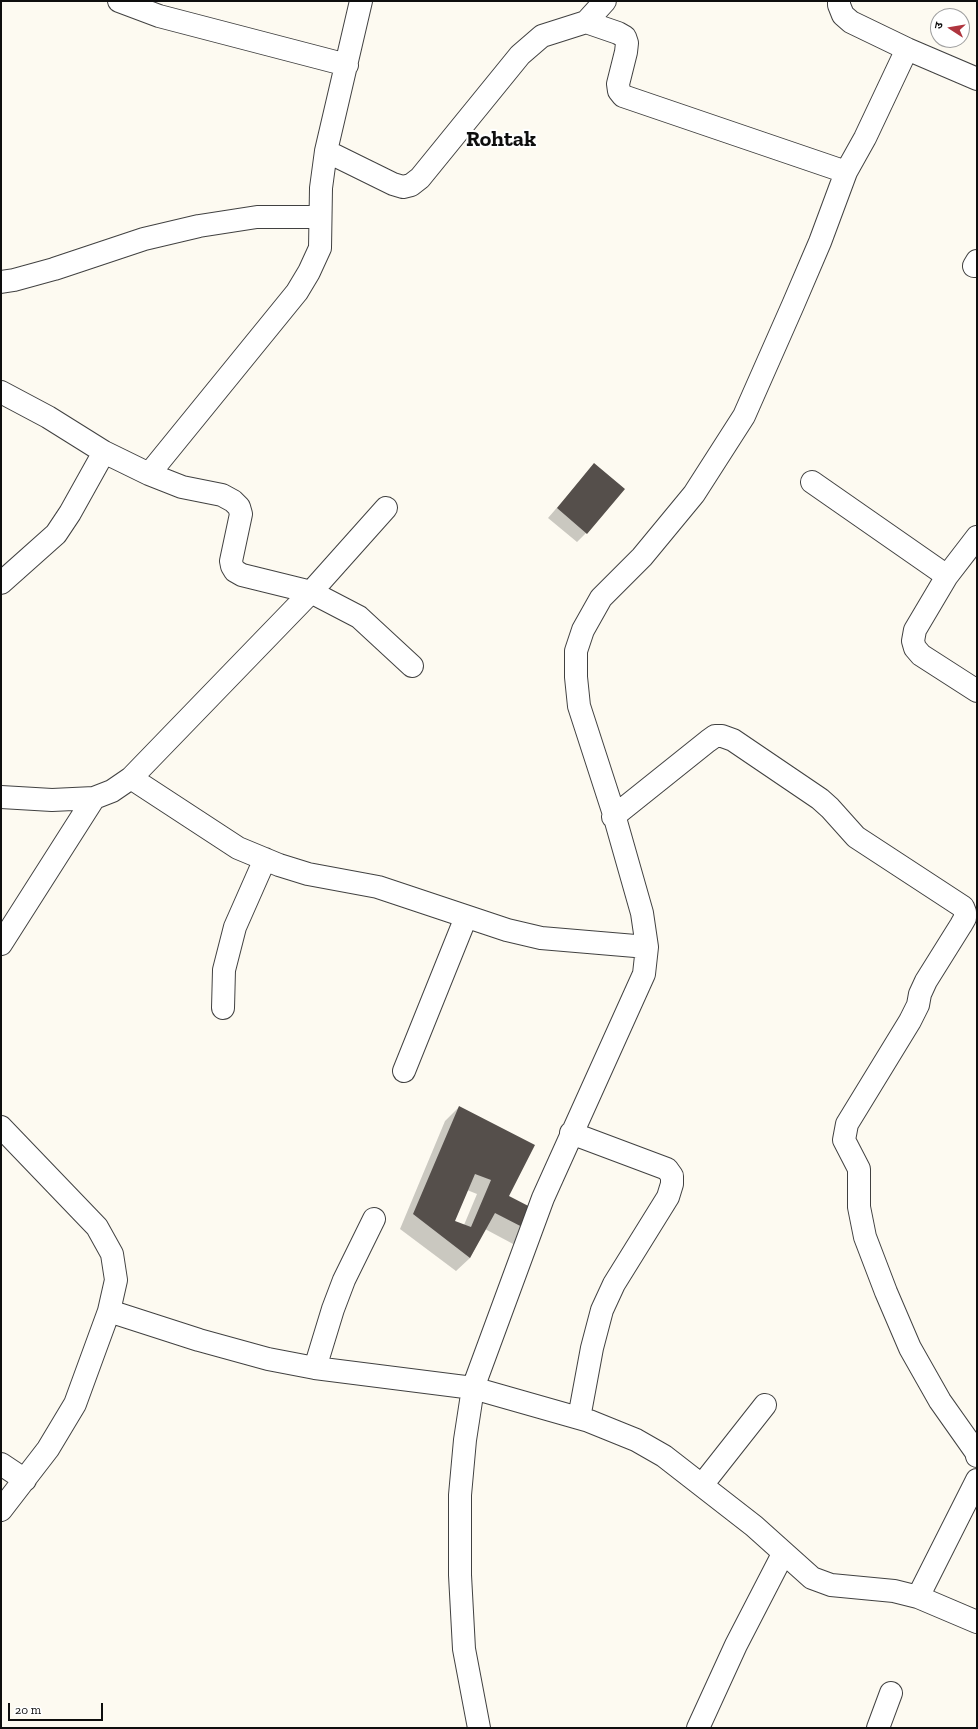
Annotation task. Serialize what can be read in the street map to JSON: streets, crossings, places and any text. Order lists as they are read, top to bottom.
{
  "districts": ["Rohtak"],
  "scale_bar": "20 m",
  "north": "left"
}
